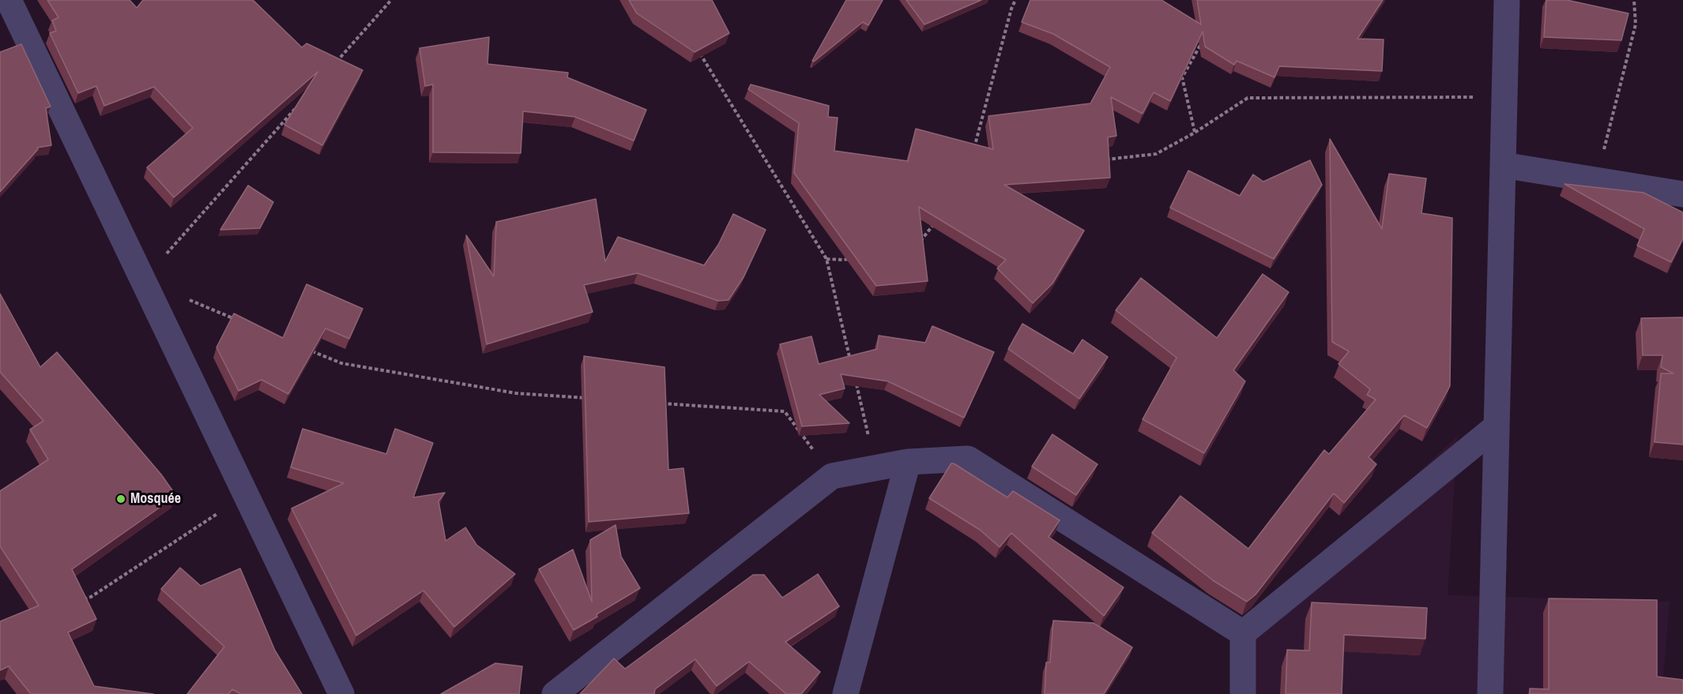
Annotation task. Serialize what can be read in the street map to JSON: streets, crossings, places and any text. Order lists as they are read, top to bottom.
{
  "places": ["Mosquée"]
}
